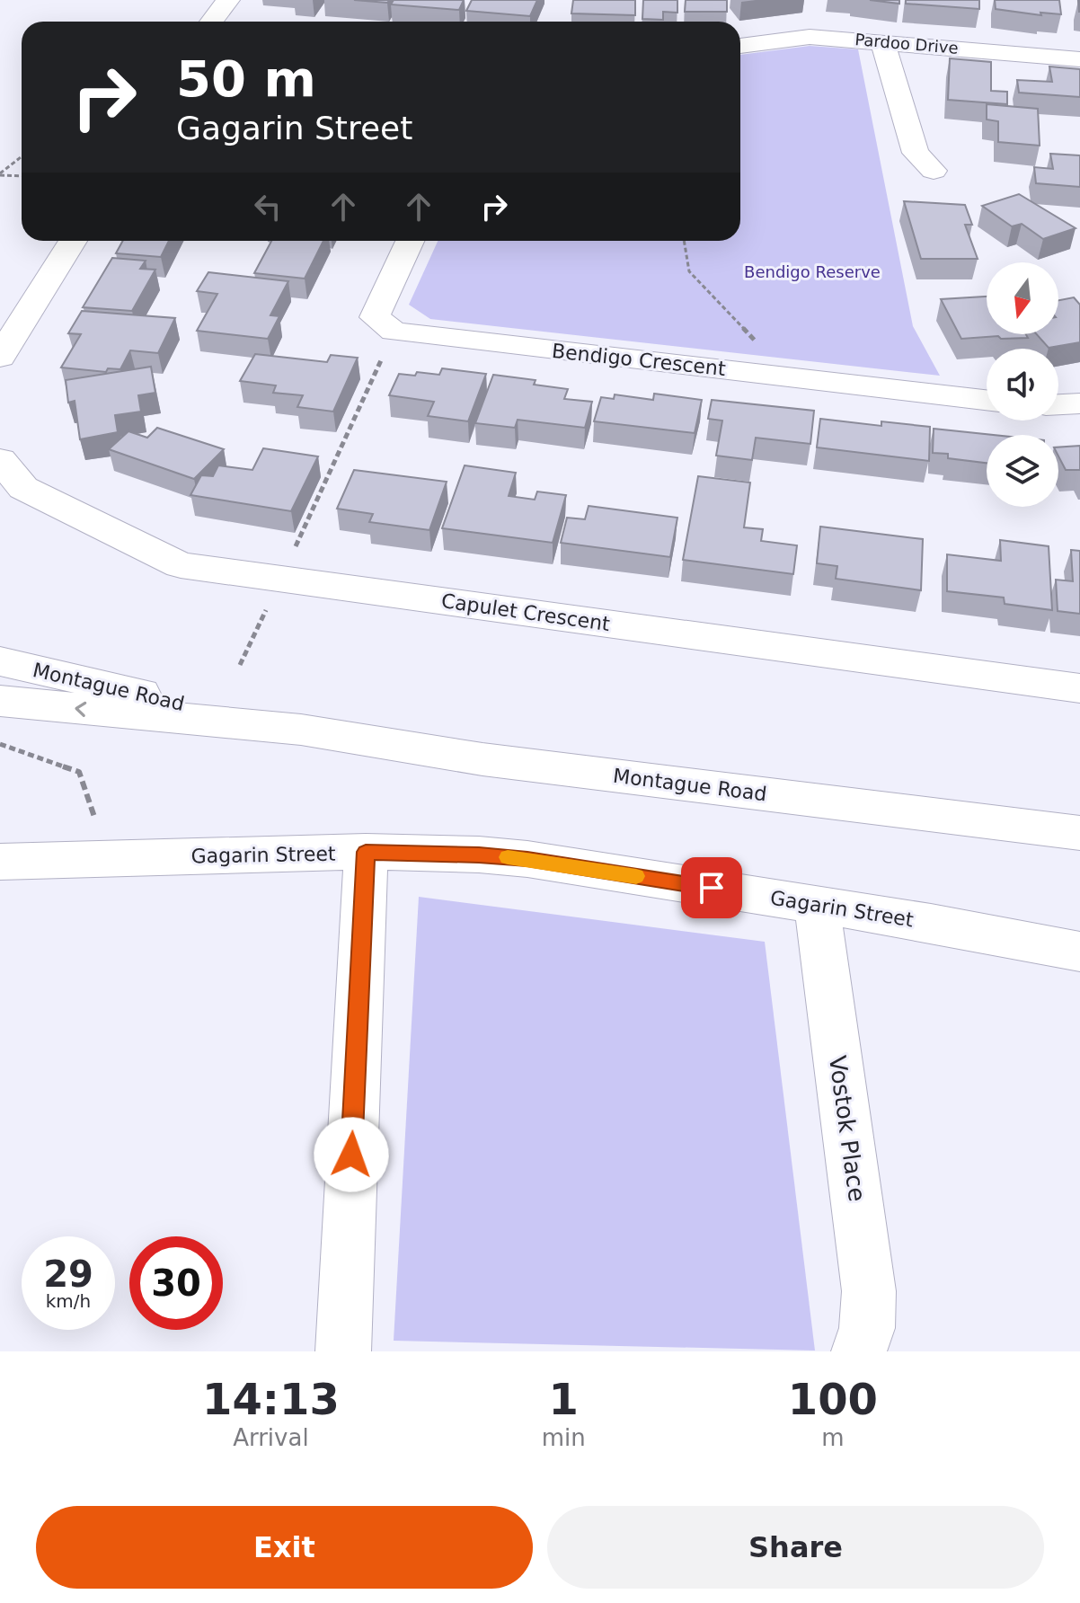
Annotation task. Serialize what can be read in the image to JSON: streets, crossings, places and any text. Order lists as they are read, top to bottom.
{
  "streets": {
    "street": [
      "Pardoo Drive",
      "Bendigo Crescent",
      "Capulet Crescent",
      "Montague Road",
      "Gagarin Street",
      "Vostok Place"
    ]
  },
  "crossings": [
    ["Gagarin Street", "Vostok Place"]
  ],
  "parks": ["Bendigo Reserve"],
  "north": "bottom",
  "page": {
    "turn": ["50 m", "Gagarin Street"],
    "speed": "29 km/h",
    "limit": "30",
    "eta": [
      "14:13",
      "Arrival",
      "1",
      "min",
      "100",
      "m"
    ],
    "buttons": ["Exit", "Share"]
  }
}
